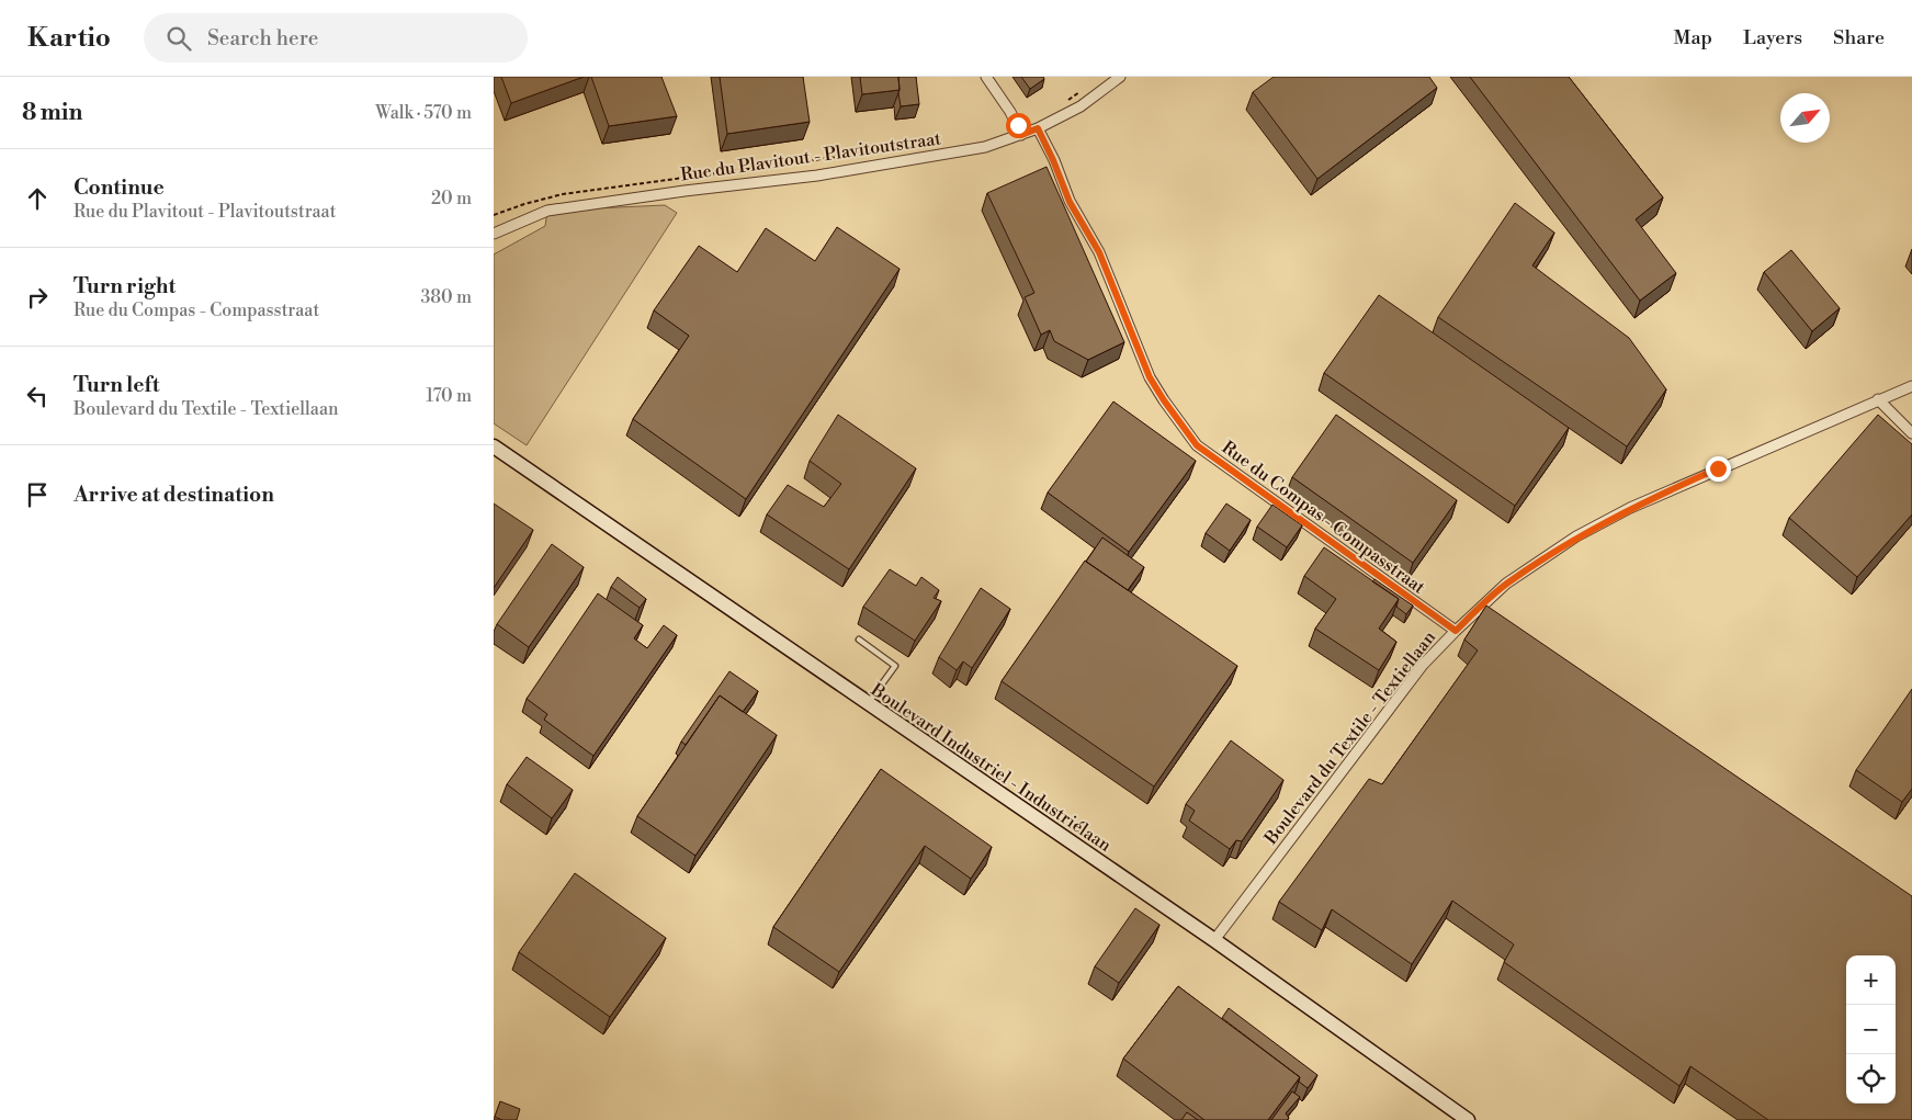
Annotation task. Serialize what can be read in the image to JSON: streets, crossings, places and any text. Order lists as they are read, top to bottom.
{
  "streets": {
    "main road": ["Boulevard Industriel - Industriélaan"],
    "street": ["Rue du Plavitout - Plavitoutstraat", "Rue du Compas - Compasstraat", "Boulevard du Textile - Textiellaan"]
  },
  "crossings": [
    ["Rue du Plavitout - Plavitoutstraat", "Rue du Compas - Compasstraat"],
    ["Rue du Compas - Compasstraat", "Boulevard du Textile - Textiellaan"],
    ["Boulevard du Textile - Textiellaan", "Boulevard Industriel - Industriélaan"]
  ],
  "north": "top right",
  "page": {
    "header": "Kartio",
    "search": "Search here",
    "nav": ["Map", "Layers", "Share"],
    "heading": ["8 min", "Walk · 570 m"],
    "list": [
      ["Continue", "Rue du Plavitout - Plavitoutstraat", "20 m"],
      ["Turn right", "Rue du Compas - Compasstraat", "380 m"],
      ["Turn left", "Boulevard du Textile - Textiellaan", "170 m"],
      "Arrive at destination"
    ],
    "map_buttons": ["+", "−"]
  }
}
